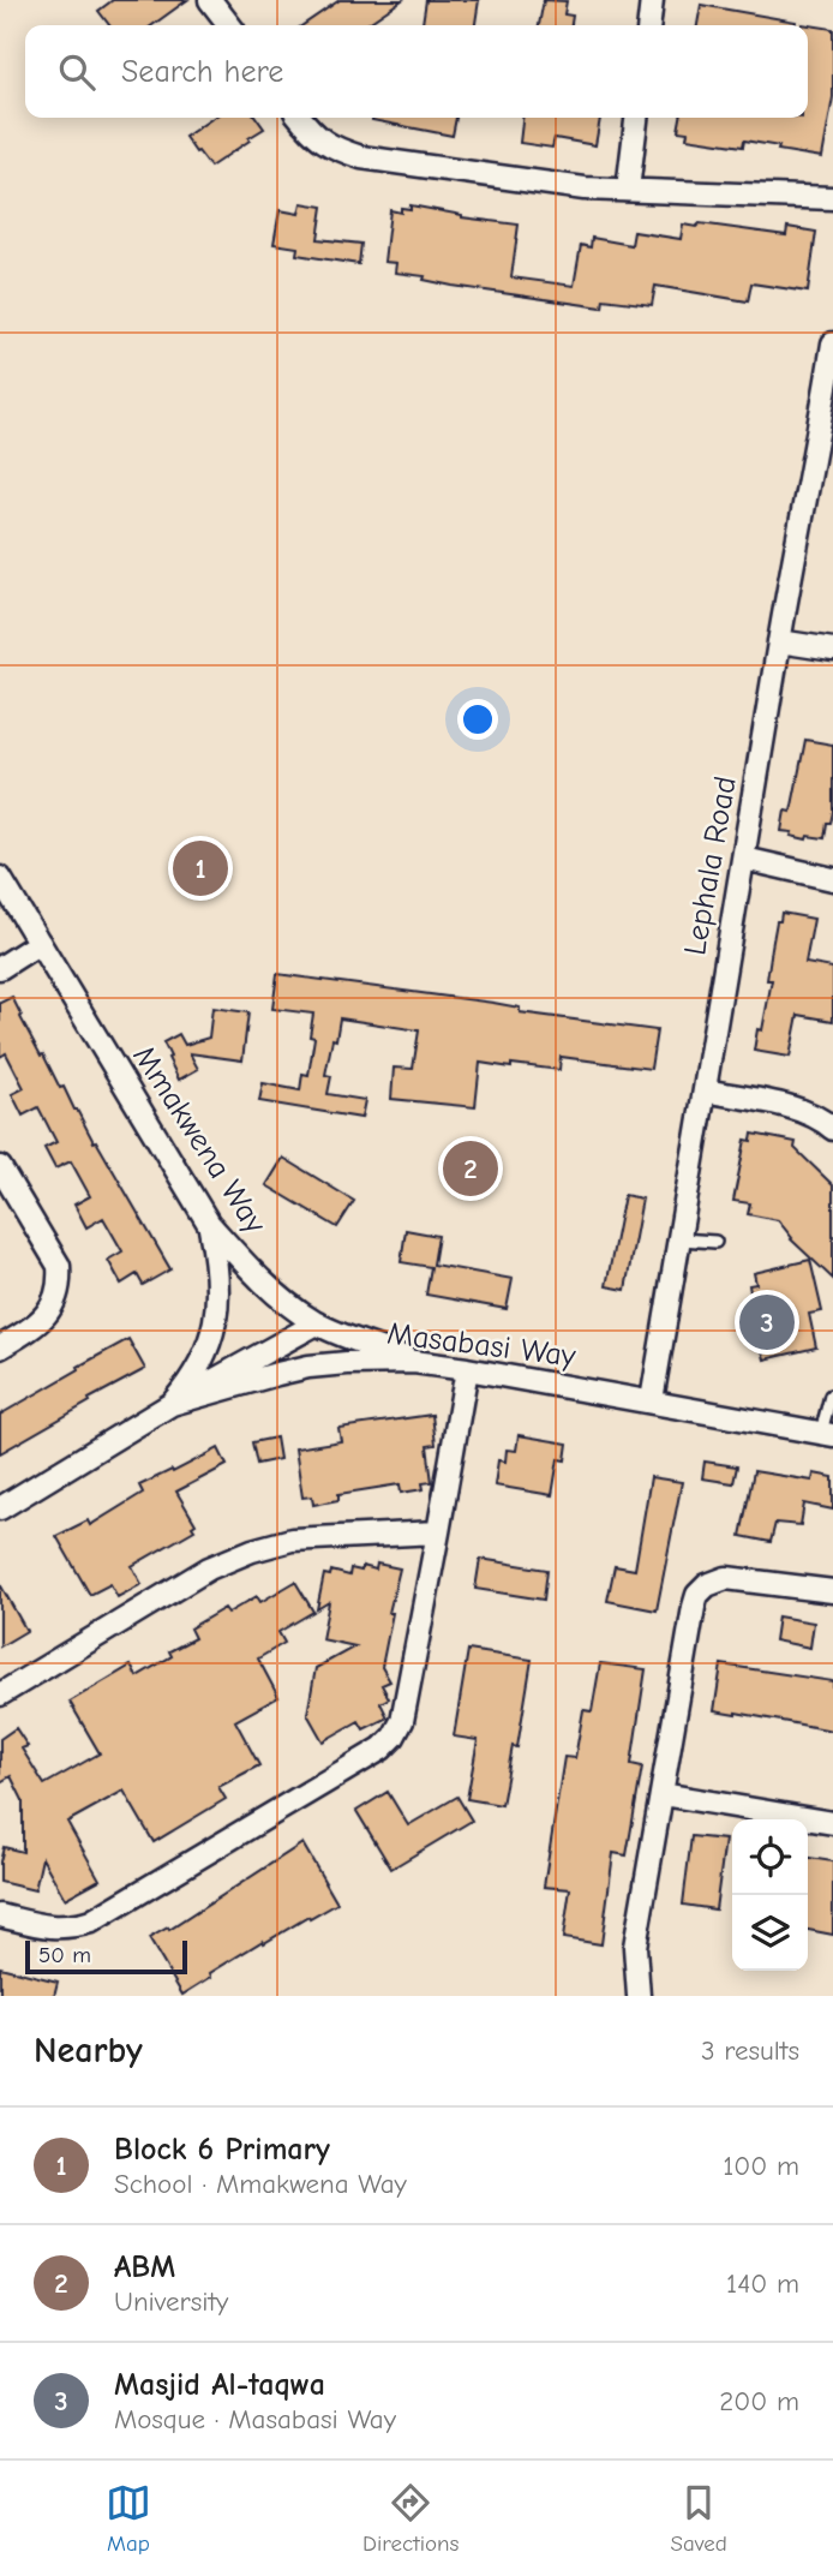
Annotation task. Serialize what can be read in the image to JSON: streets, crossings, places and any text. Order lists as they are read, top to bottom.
{
  "streets": {
    "street": ["Lephala Road", "Mmakwena Way", "Masabasi Way"]
  },
  "crossings": [
    ["Lephala Road", "Masabasi Way"],
    ["Mmakwena Way", "Masabasi Way"]
  ],
  "scale_bar": "50 m",
  "page": {
    "search": "Search here",
    "pins": ["1", "2", "3"],
    "scale": "50 m",
    "heading": ["Nearby", "3 results"],
    "list": [
      {
        "mark": "1",
        "name": "Block 6 Primary",
        "note": "School · Mmakwena Way",
        "value": "100 m"
      },
      {
        "mark": "2",
        "name": "ABM",
        "note": "University",
        "value": "140 m"
      },
      {
        "mark": "3",
        "name": "Masjid Al-taqwa",
        "note": "Mosque · Masabasi Way",
        "value": "200 m"
      }
    ],
    "nav": ["Map", "Directions", "Saved"]
  }
}
